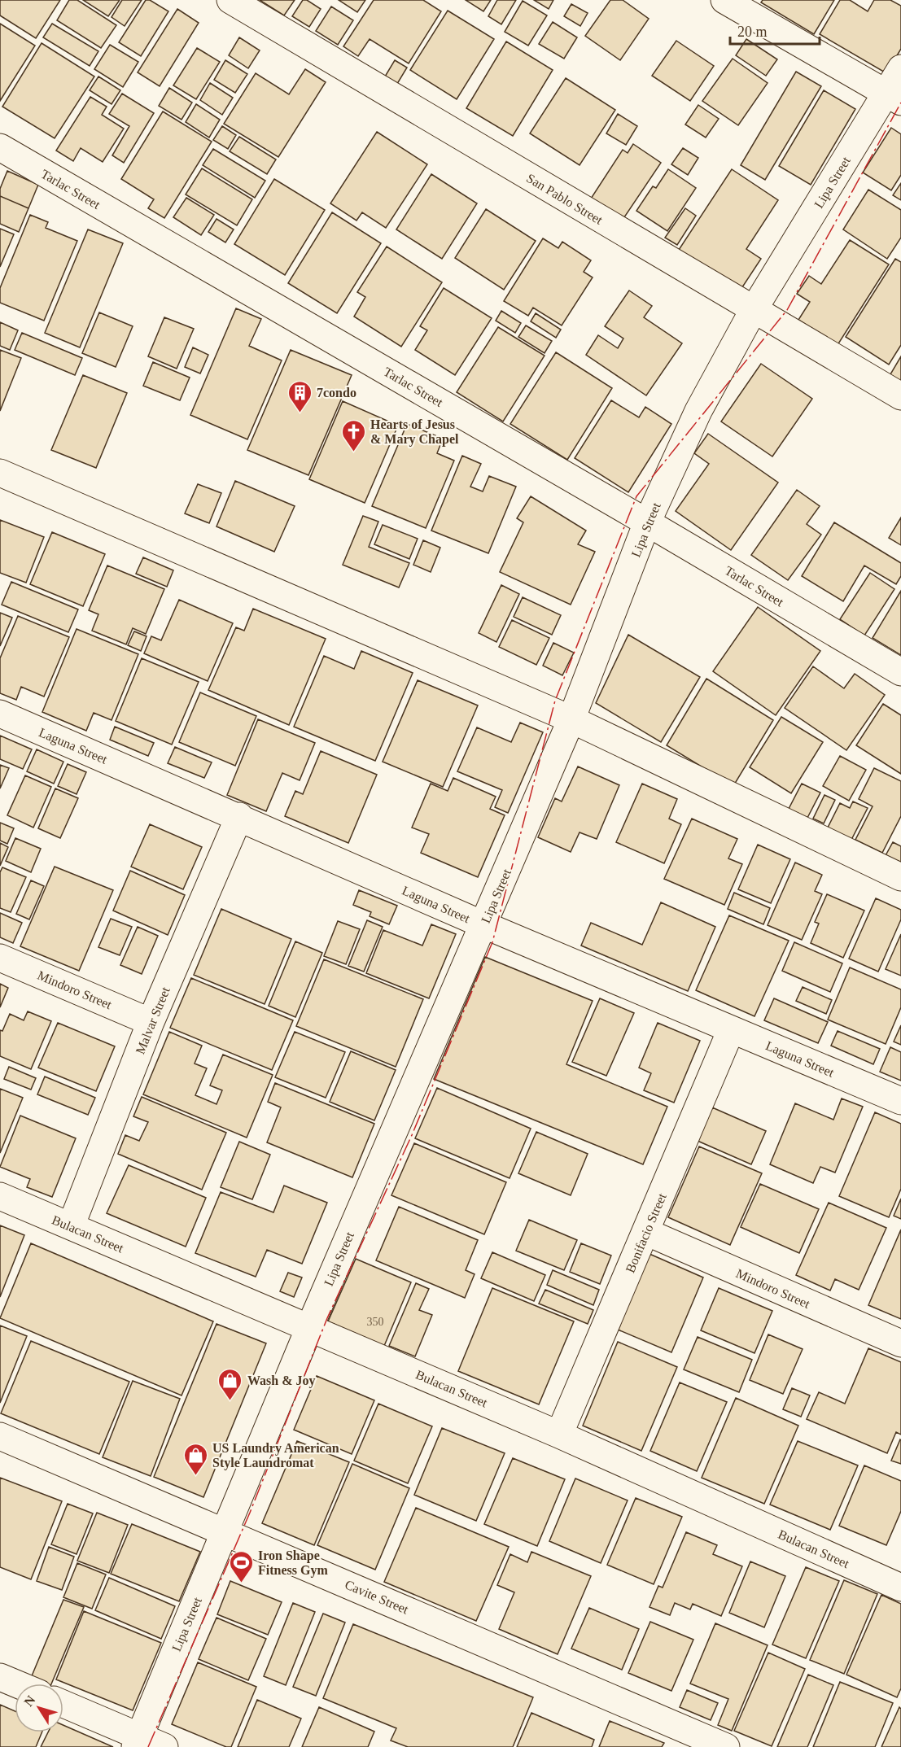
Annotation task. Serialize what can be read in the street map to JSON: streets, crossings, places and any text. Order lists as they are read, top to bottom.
{
  "streets": {
    "street": [
      "Lipa Street",
      "Tarlac Street",
      "San Pablo Street",
      "Laguna Street",
      "Mindoro Street",
      "Malvar Street",
      "Bonifacio Street",
      "Bulacan Street",
      "Cavite Street"
    ]
  },
  "crossings": [
    ["Lipa Street", "Tarlac Street"],
    ["Lipa Street", "San Pablo Street"],
    ["Lipa Street", "Laguna Street"],
    ["Lipa Street", "Bulacan Street"],
    ["Lipa Street", "Cavite Street"],
    ["Laguna Street", "Malvar Street"],
    ["Laguna Street", "Bonifacio Street"],
    ["Mindoro Street", "Malvar Street"],
    ["Mindoro Street", "Bonifacio Street"],
    ["Malvar Street", "Bulacan Street"],
    ["Bonifacio Street", "Bulacan Street"]
  ],
  "places": {
    "building": ["7condo"],
    "church": ["Hearts of Jesus & Mary Chapel"],
    "shop": ["Wash & Joy", "US Laundry American Style Laundromat"],
    "sports": ["Iron Shape Fitness Gym"]
  },
  "house_numbers": ["350"],
  "scale_bar": "20 m",
  "north": "top left"
}
